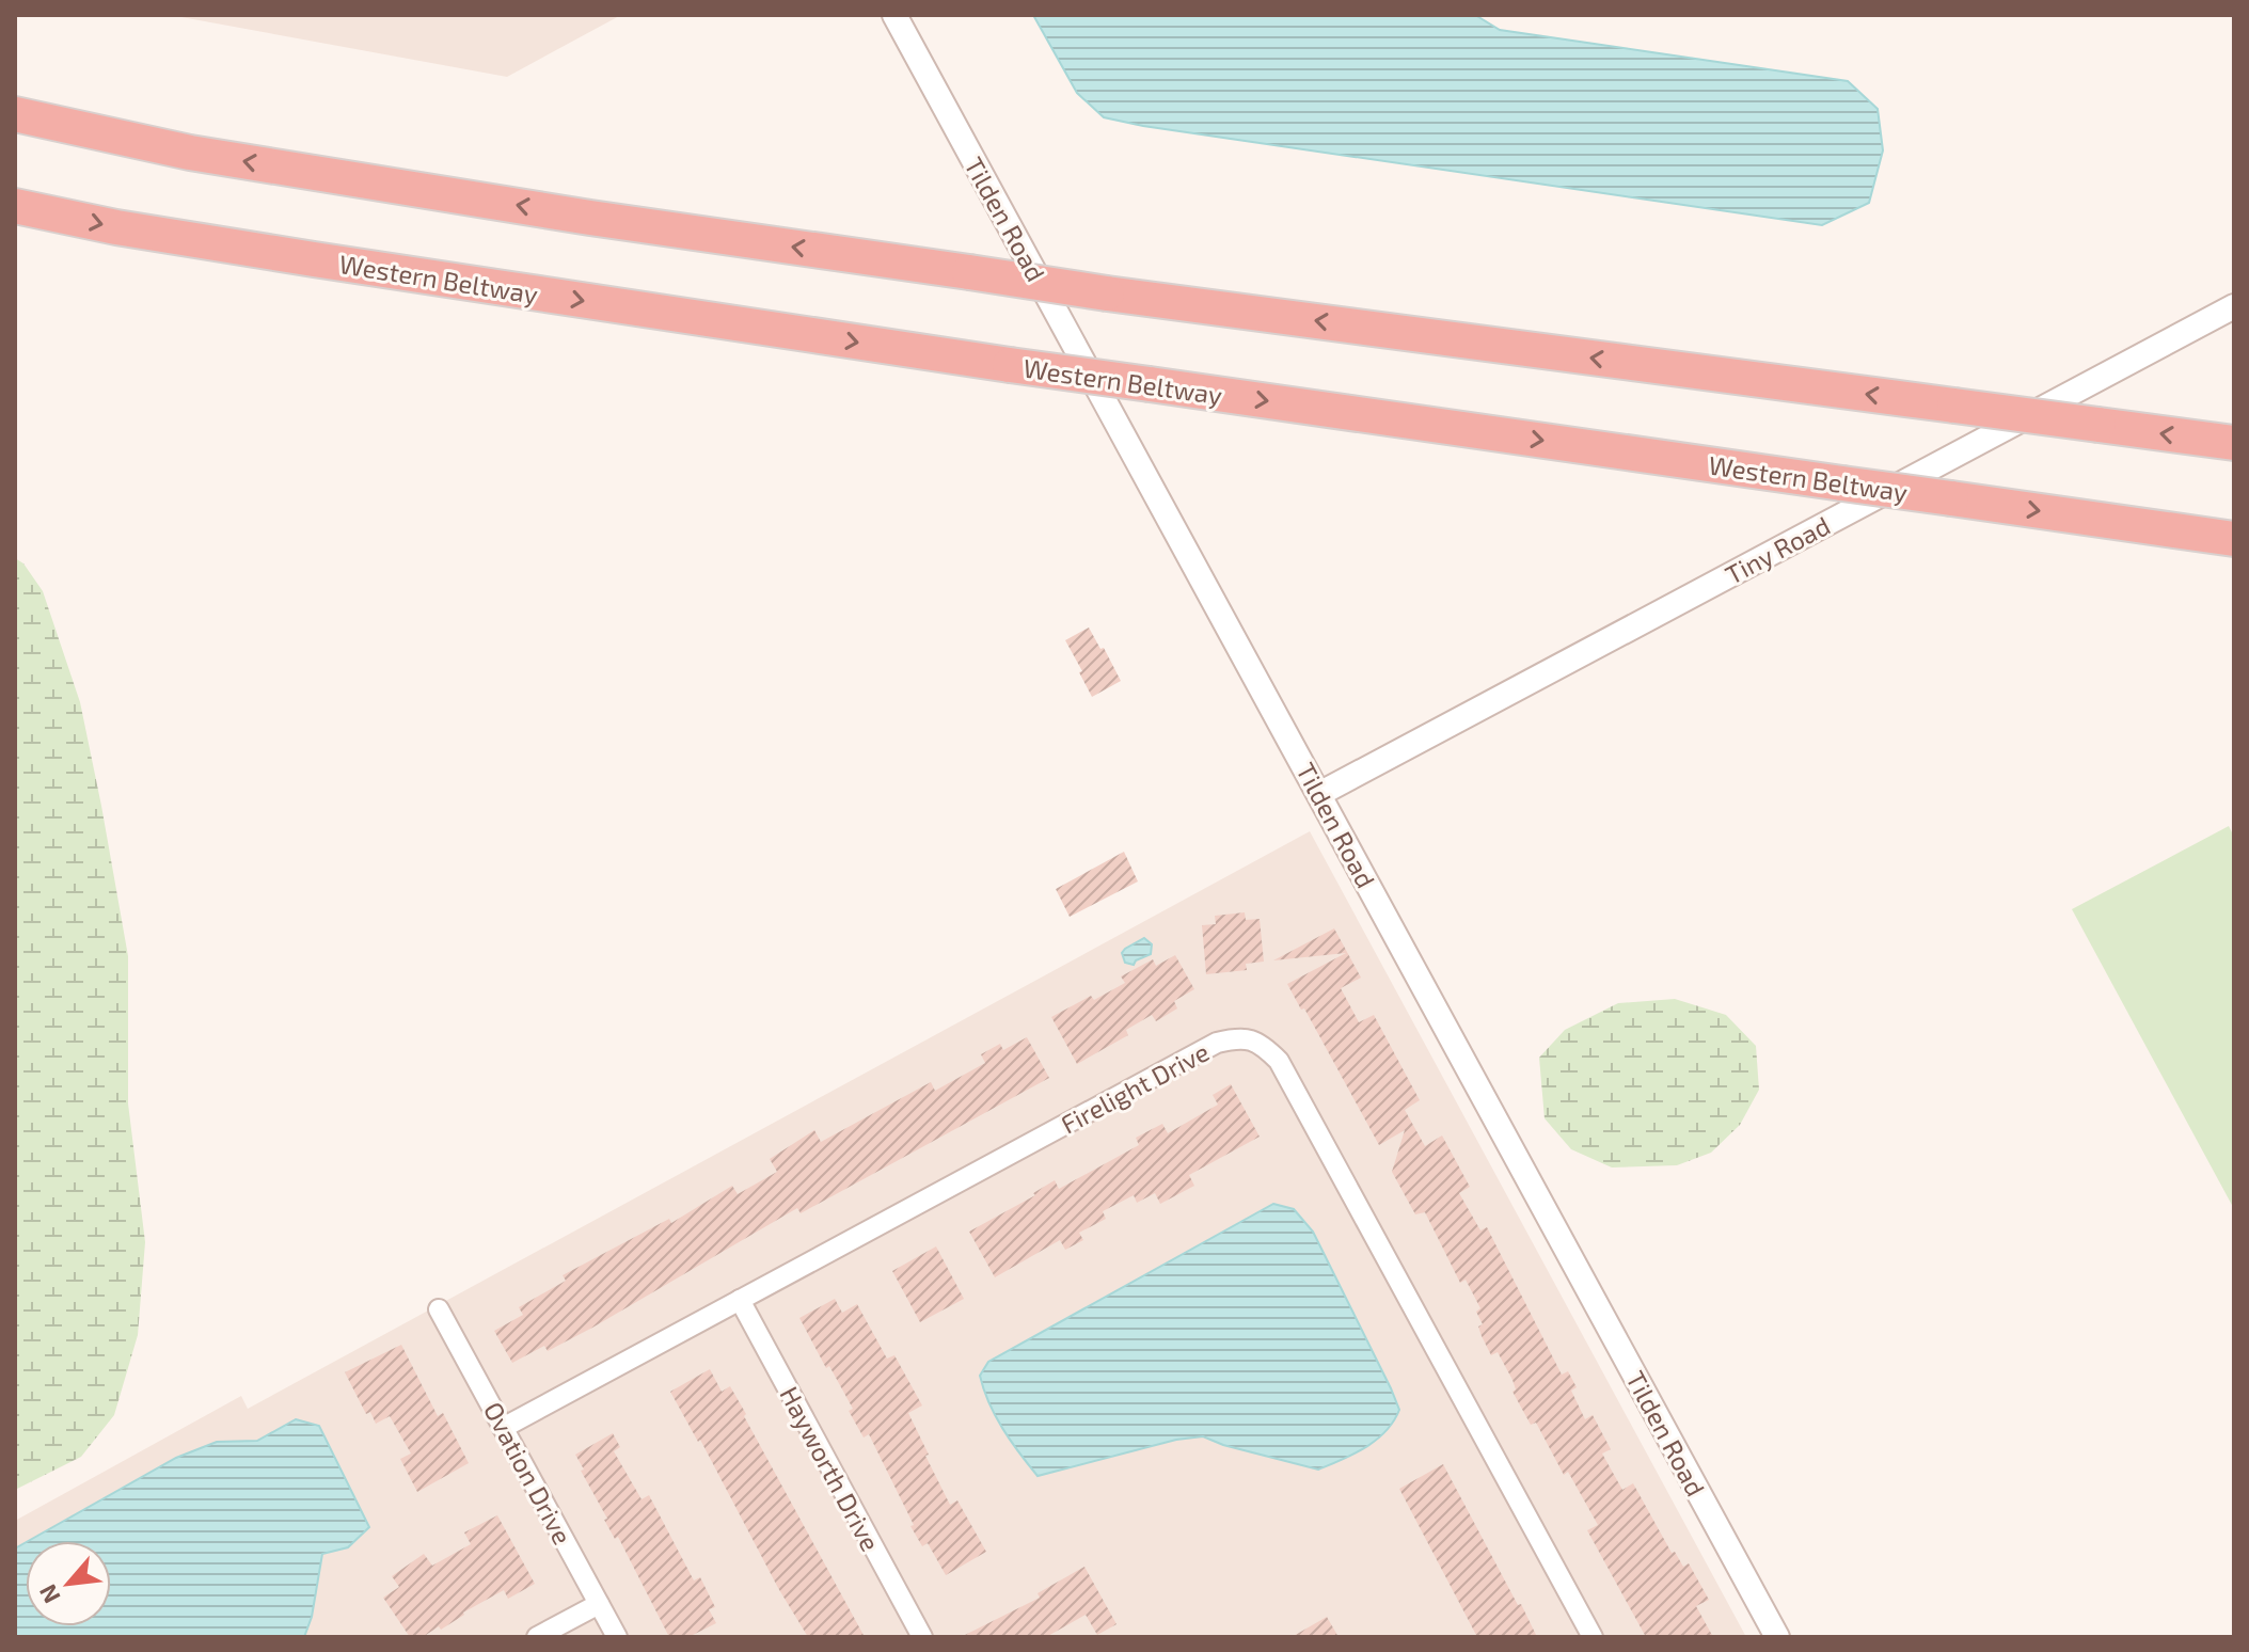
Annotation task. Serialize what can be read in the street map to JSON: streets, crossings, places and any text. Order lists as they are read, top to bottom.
{
  "streets": {
    "highway": ["Western Beltway"],
    "street": [
      "Tilden Road",
      "Tiny Road",
      "Firelight Drive",
      "Hayworth Drive",
      "Ovation Drive"
    ]
  },
  "crossings": [
    ["Tilden Road", "Tiny Road"],
    ["Firelight Drive", "Hayworth Drive"],
    ["Firelight Drive", "Ovation Drive"]
  ],
  "north": "bottom left"
}
